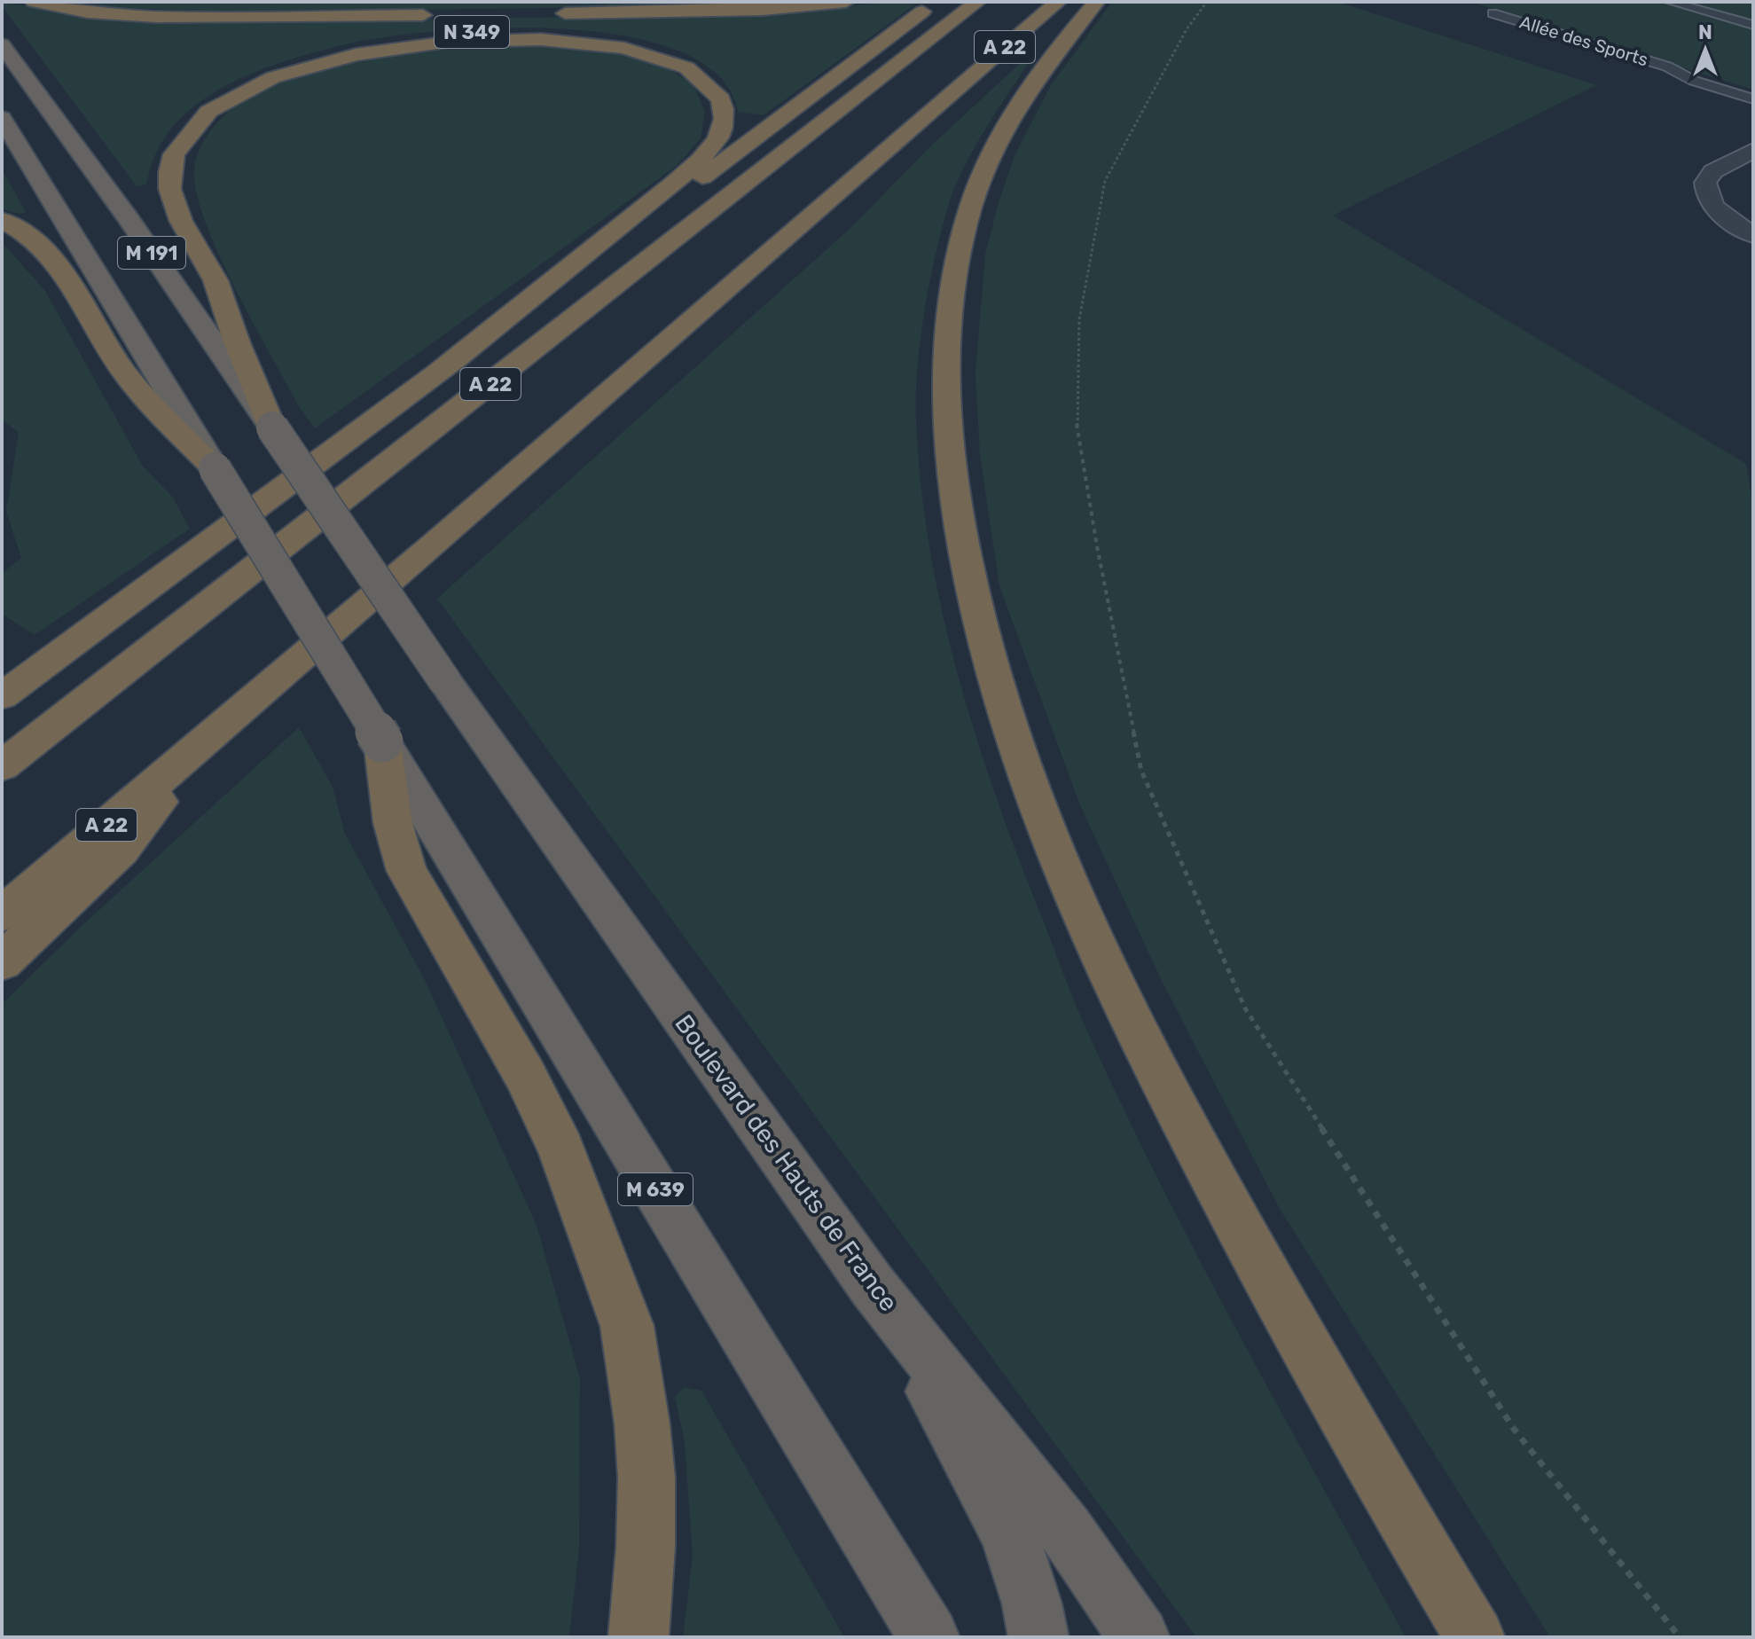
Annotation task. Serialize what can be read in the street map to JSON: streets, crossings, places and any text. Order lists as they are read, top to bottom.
{
  "streets": {
    "highway": [
      "N 349",
      "A 22",
      "M 191",
      "Boulevard des Hauts de France",
      "M 639"
    ],
    "lane": ["Allée des Sports"]
  },
  "crossings": [
    ["N 349", "M 191"],
    ["N 349", "Boulevard des Hauts de France"],
    ["M 191", "Boulevard des Hauts de France"],
    ["M 191", "M 639"]
  ],
  "north": "top"
}
